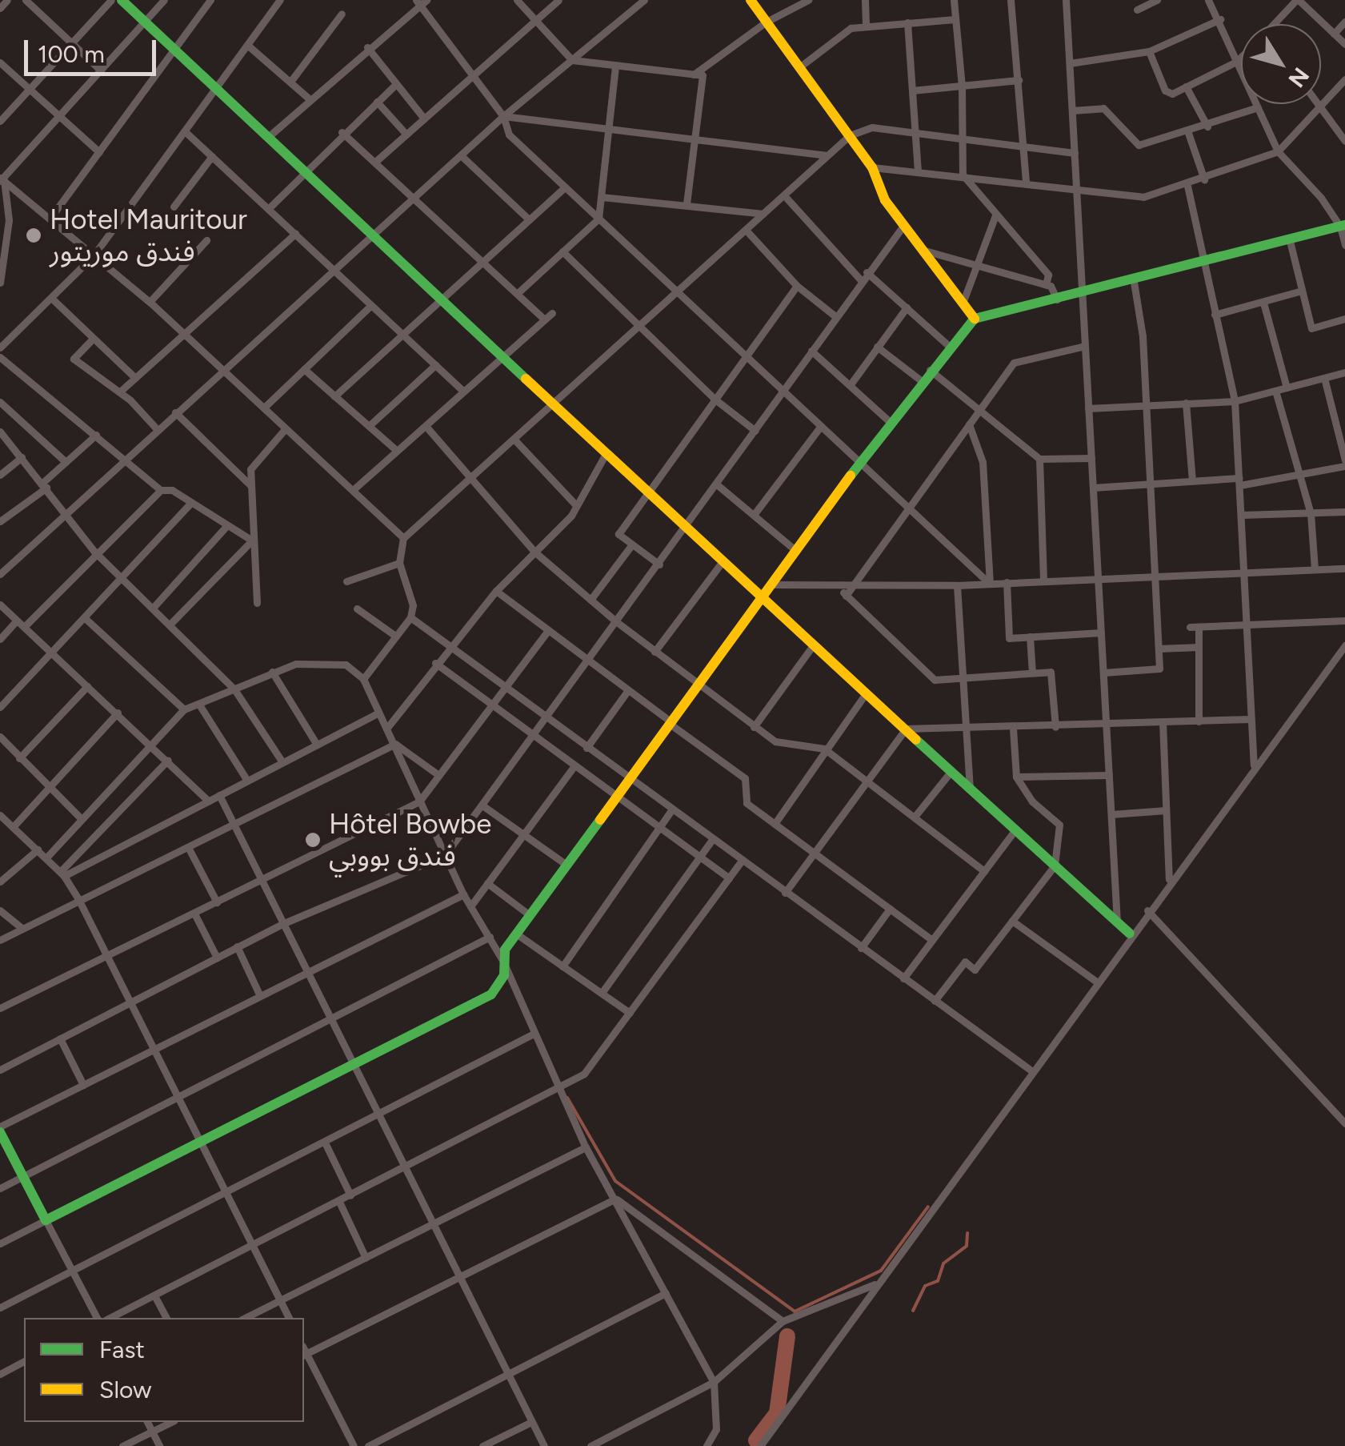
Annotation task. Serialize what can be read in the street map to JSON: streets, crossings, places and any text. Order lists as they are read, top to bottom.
{
  "places": ["Hotel Mauritour فندق موريتور", "Hôtel Bowbe فندق بووبي"],
  "legend": ["Fast", "Slow"],
  "scale_bar": "100 m",
  "north": "bottom right"
}
